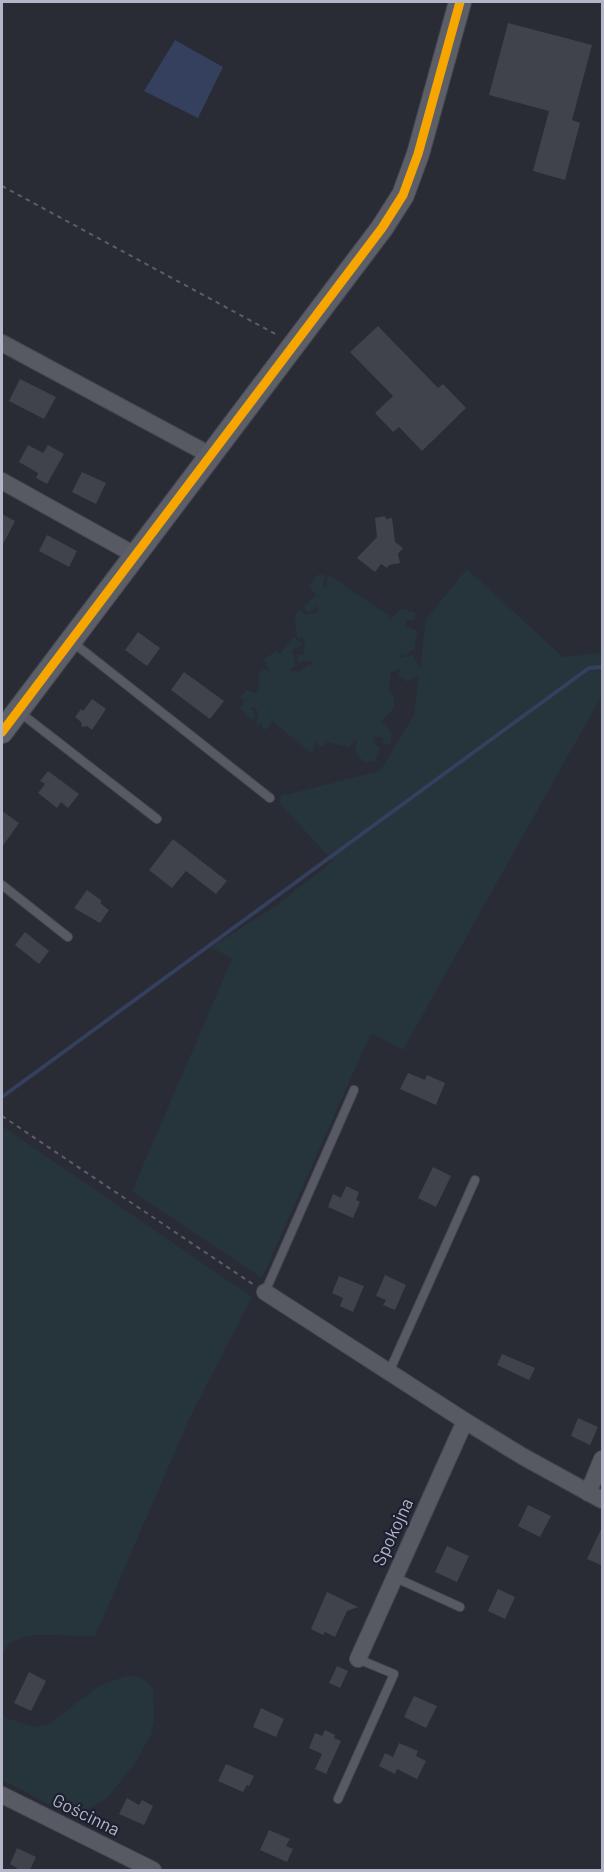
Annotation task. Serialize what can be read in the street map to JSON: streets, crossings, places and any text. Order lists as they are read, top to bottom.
{
  "streets": {
    "street": ["Spokojna", "Gościnna"]
  }
}
